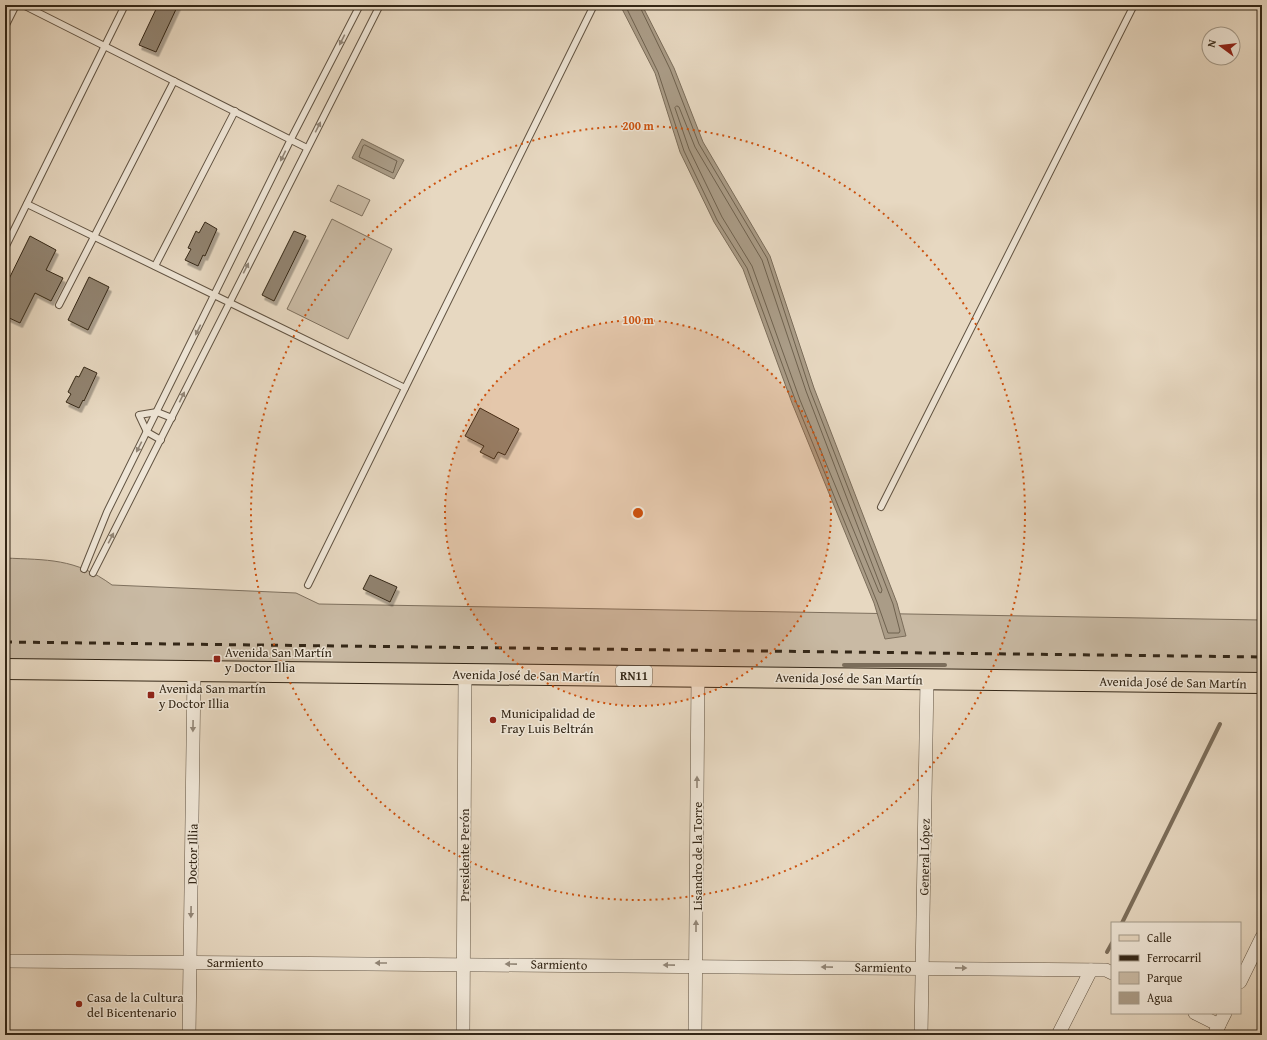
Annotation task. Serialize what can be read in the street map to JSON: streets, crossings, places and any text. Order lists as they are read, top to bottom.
{
  "streets": {
    "main road": ["Avenida José de San Martín", "RN11"],
    "street": [
      "Doctor Illia",
      "Presidente Perón",
      "Lisandro de la Torre",
      "General López",
      "Sarmiento"
    ]
  },
  "crossings": [
    ["Avenida José de San Martín", "Doctor Illia"],
    ["Avenida José de San Martín", "Presidente Perón"],
    ["Avenida José de San Martín", "Lisandro de la Torre"],
    ["Avenida José de San Martín", "General López"],
    ["Doctor Illia", "Sarmiento"],
    ["Presidente Perón", "Sarmiento"],
    ["Lisandro de la Torre", "Sarmiento"],
    ["General López", "Sarmiento"]
  ],
  "one_way": ["Doctor Illia", "Lisandro de la Torre"],
  "places": {
    "transit": ["Avenida San Martín y Doctor Illia", "Avenida San martín y Doctor Illia"],
    "other": ["Municipalidad de Fray Luis Beltrán", "Casa de la Cultura del Bicentenario"]
  },
  "legend": [
    "Calle",
    "Ferrocarril",
    "Parque",
    "Agua"
  ],
  "north": "left",
  "rings": ["200 m", "100 m"]
}
